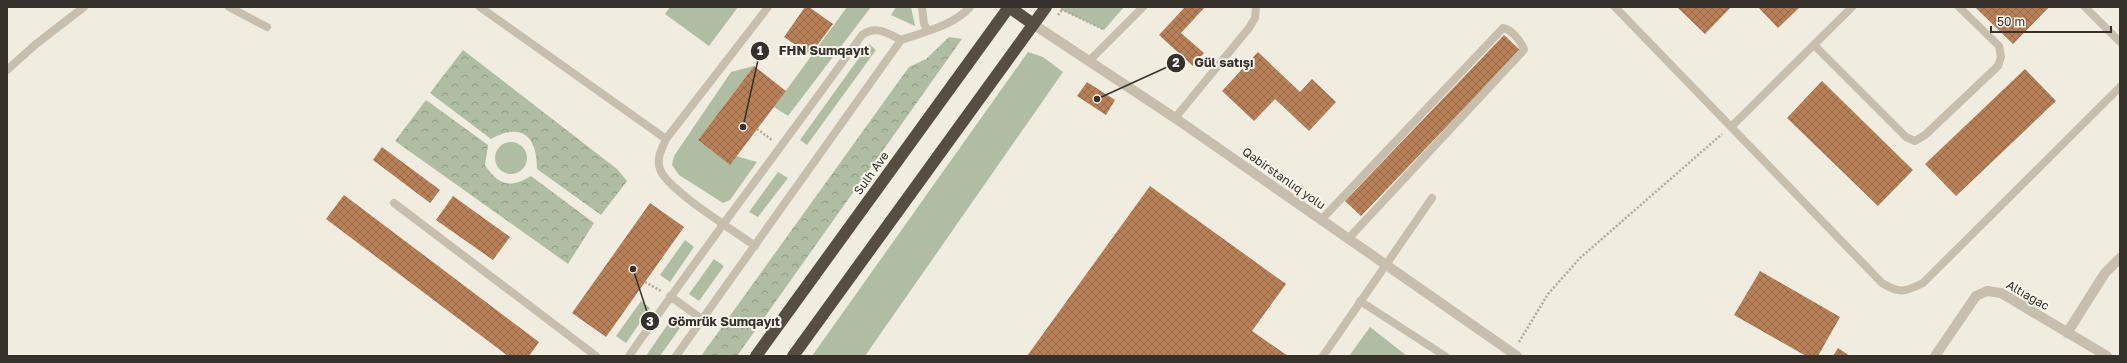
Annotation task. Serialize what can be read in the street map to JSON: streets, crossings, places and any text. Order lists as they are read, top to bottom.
{
  "streets": {
    "highway": ["Sulh Ave"],
    "street": ["Qəbirstanlıq yolu", "Altıağac"]
  },
  "places": ["Gül satışı", "FHN Sumqayıt", "Gömrük Sumqayıt"],
  "scale_bar": "50 m"
}
